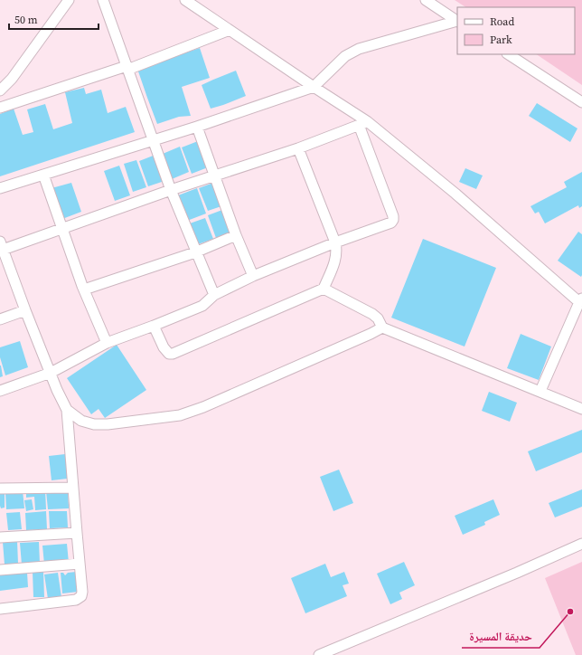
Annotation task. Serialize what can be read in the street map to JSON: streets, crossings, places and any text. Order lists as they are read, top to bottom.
{
  "places": ["حديقة المسيرة"],
  "legend": ["Road", "Park"],
  "scale_bar": "50 m"
}
